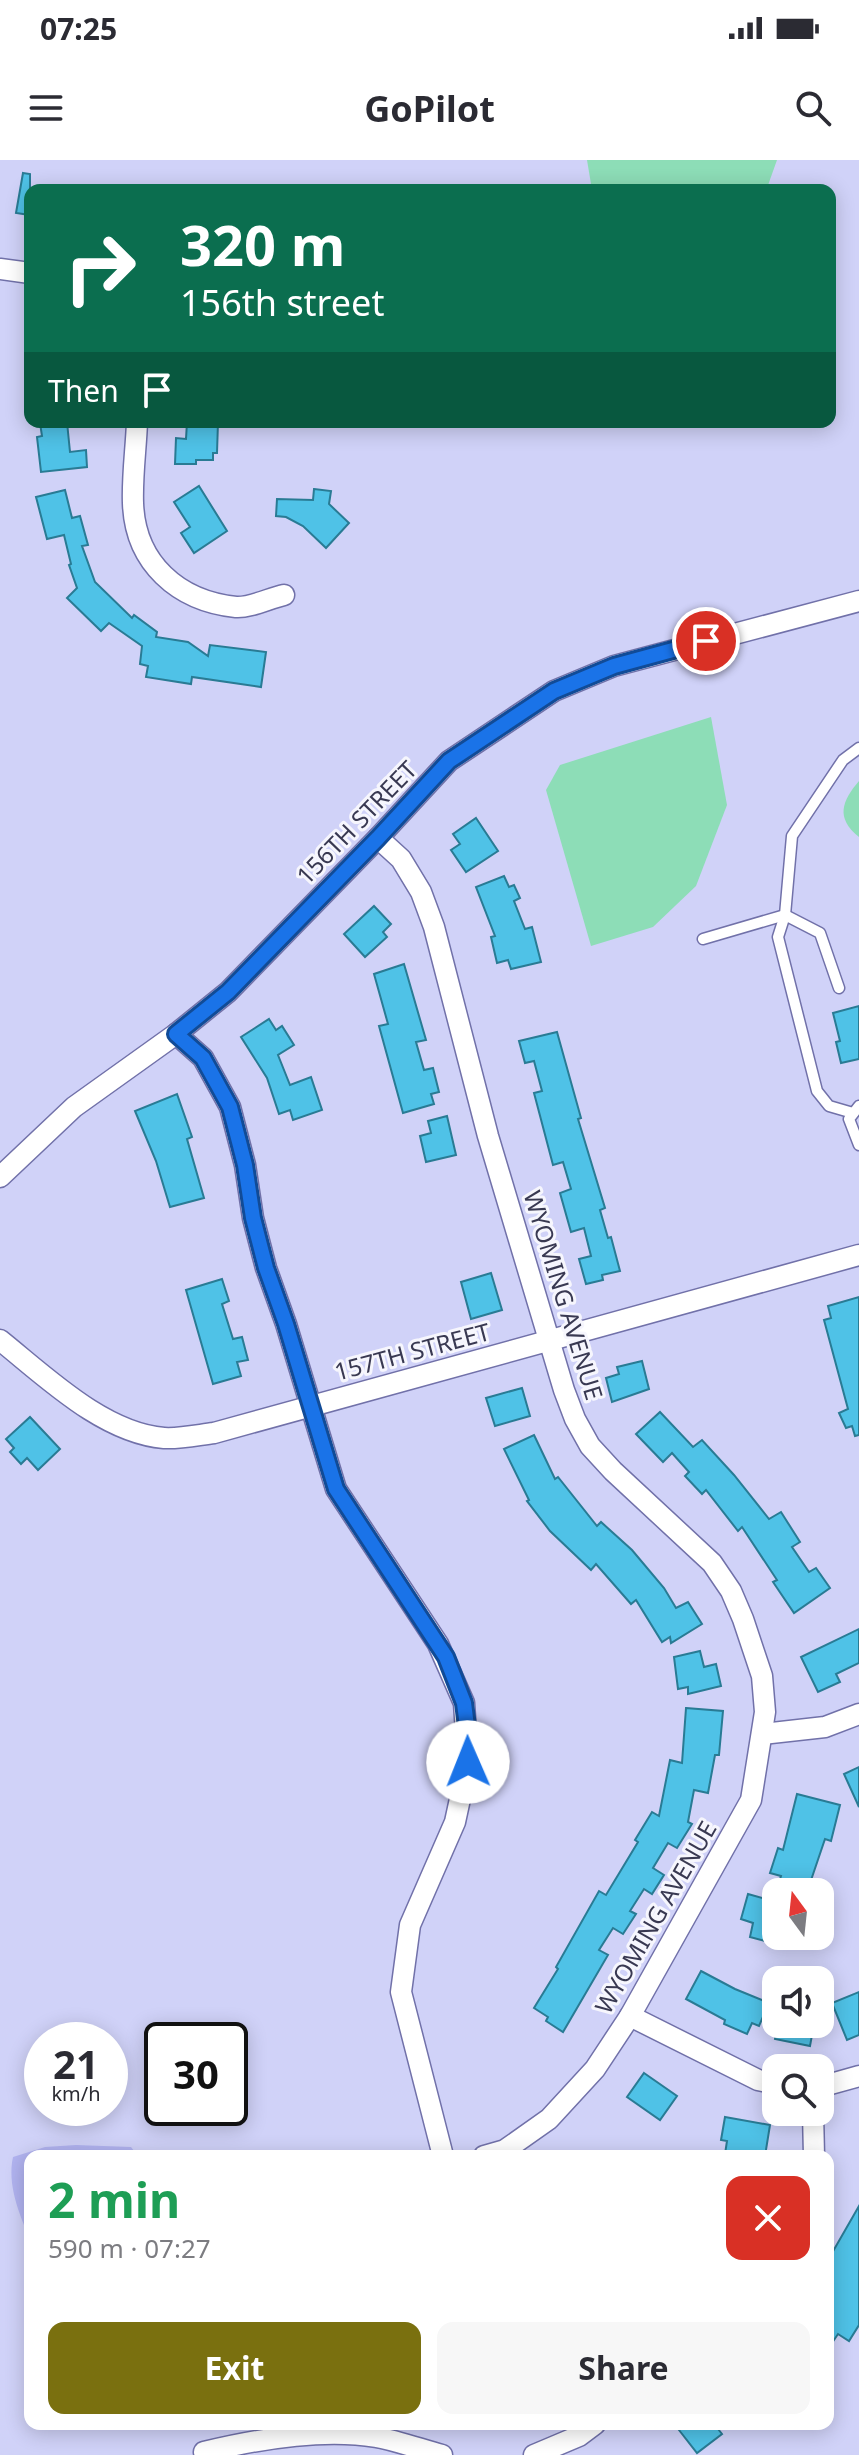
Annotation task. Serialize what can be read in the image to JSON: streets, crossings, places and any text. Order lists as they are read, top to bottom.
{
  "streets": {
    "street": ["156TH STREET", "WYOMING AVENUE", "157TH STREET"]
  },
  "crossings": [
    ["156TH STREET", "WYOMING AVENUE"],
    ["WYOMING AVENUE", "157TH STREET"]
  ],
  "north": "top",
  "page": {
    "status": "07:25",
    "header": "GoPilot",
    "turn": ["320 m", "156th street"],
    "then": "Then",
    "speed": "21 km/h",
    "limit": "30",
    "heading": ["2 min", "590 m · 07:27"],
    "buttons": ["Exit", "Share"]
  }
}
